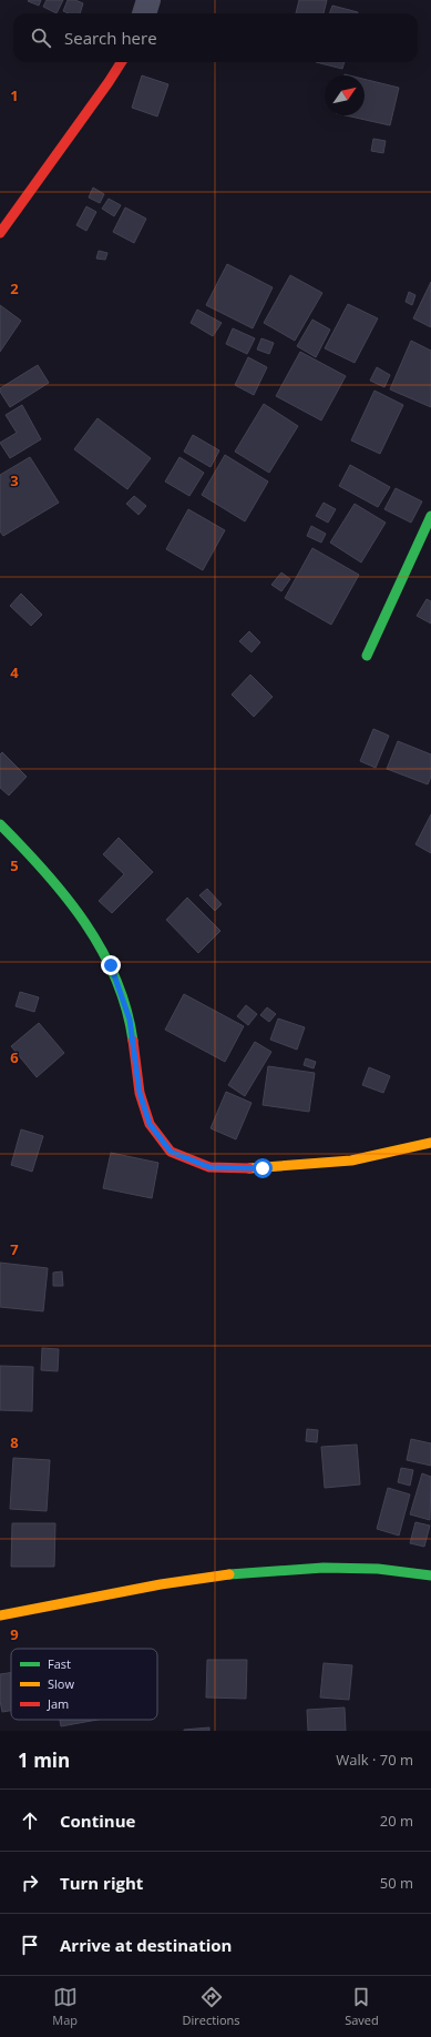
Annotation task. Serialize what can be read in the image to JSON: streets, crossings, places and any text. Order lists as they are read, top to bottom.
{
  "legend": ["Fast", "Slow", "Jam"],
  "north": "top right",
  "page": {
    "search": "Search here",
    "heading": ["1 min", "Walk · 70 m"],
    "list": [
      ["Continue", "20 m"],
      ["Turn right", "50 m"],
      "Arrive at destination"
    ],
    "nav": ["Map", "Directions", "Saved"]
  },
  "grid": {
    "rows": [
      "1",
      "2",
      "3",
      "4",
      "5",
      "6",
      "7",
      "8",
      "9"
    ]
  }
}
